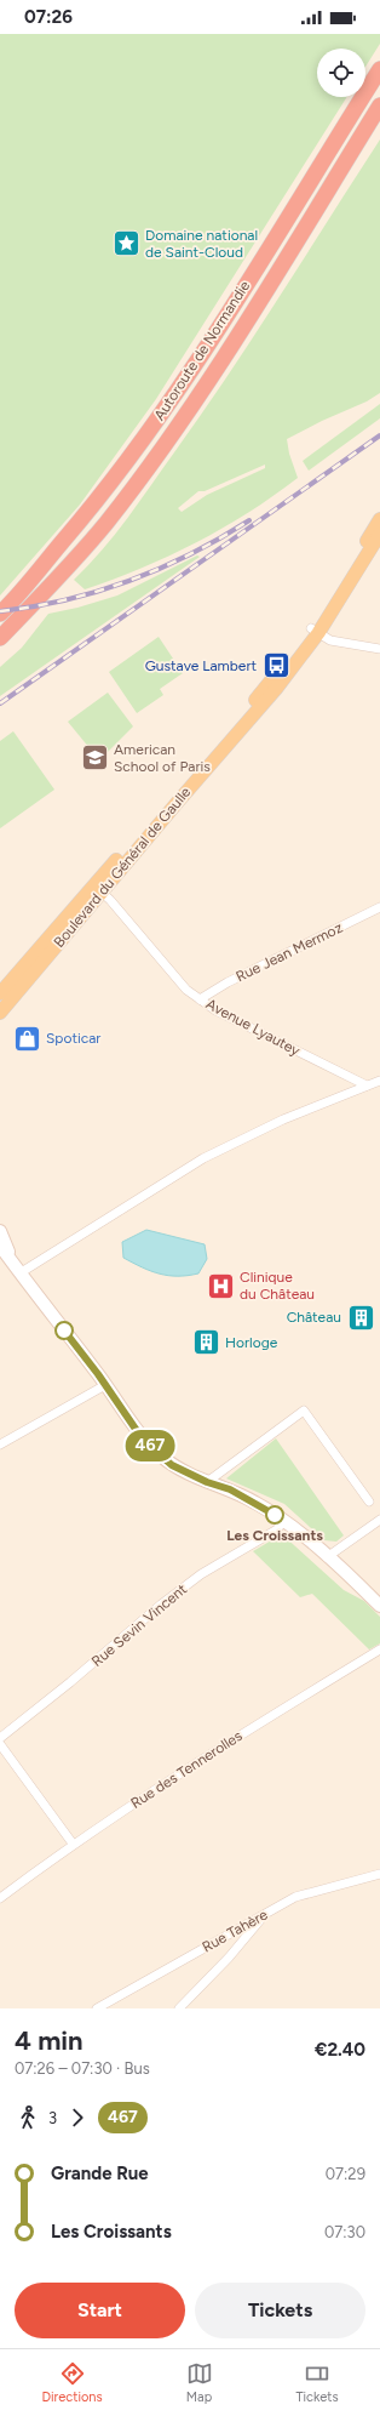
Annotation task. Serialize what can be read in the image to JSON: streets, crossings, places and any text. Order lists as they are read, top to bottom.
{
  "streets": {
    "highway": ["Autoroute de Normandie"],
    "main road": ["Boulevard du Général de Gaulle"],
    "street": [
      "Rue Jean Mermoz",
      "Avenue Lyautey",
      "Rue Sevin Vincent",
      "Rue des Tennerolles",
      "Rue Tahère"
    ]
  },
  "crossings": [
    ["Boulevard du Général de Gaulle", "Avenue Lyautey"],
    ["Rue Jean Mermoz", "Avenue Lyautey"]
  ],
  "places": {
    "place": ["Domaine national de Saint-Cloud"],
    "bus stop": ["Gustave Lambert"],
    "school or university": ["American School of Paris"],
    "shop": ["Spoticar"],
    "hospital": ["Clinique du Château"],
    "building": ["Château", "Horloge"],
    "other": ["Les Croissants"]
  },
  "lines": ["bus line 467"],
  "page": {
    "status": "07:26",
    "on_map": "467",
    "heading": ["4 min", "07:26 – 07:30 · Bus", "€2.40"],
    "legs": ["3", "467"],
    "list": [
      {
        "name": "Grande Rue",
        "value": "07:29"
      },
      {
        "name": "Les Croissants",
        "value": "07:30"
      }
    ],
    "buttons": ["Start", "Tickets"],
    "tabs": ["Directions", "Map", "Tickets"]
  }
}
